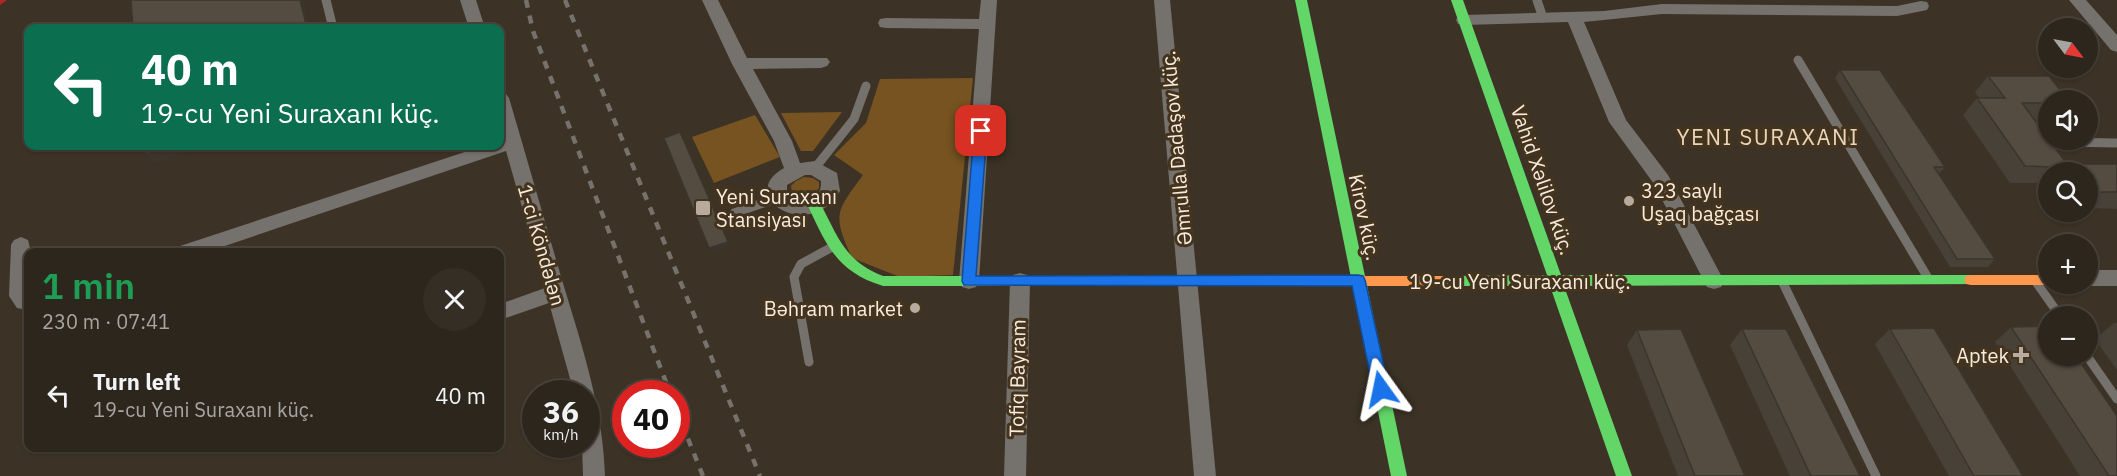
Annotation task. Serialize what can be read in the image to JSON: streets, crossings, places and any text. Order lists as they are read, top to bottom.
{
  "streets": {
    "street": [
      "Əmrulla Dadaşov küç.",
      "Vahid Xəlilov küç.",
      "Kirov küç.",
      "1-ci Köndələn",
      "19-cu Yeni Suraxanı küç.",
      "Tofiq Bayram"
    ]
  },
  "crossings": [
    ["Əmrulla Dadaşov küç.", "19-cu Yeni Suraxanı küç."],
    ["Vahid Xəlilov küç.", "19-cu Yeni Suraxanı küç."],
    ["Kirov küç.", "19-cu Yeni Suraxanı küç."],
    ["19-cu Yeni Suraxanı küç.", "Tofiq Bayram"]
  ],
  "districts": ["YENI SURAXANI"],
  "places": {
    "other": ["323 saylı Uşaq bağçası", "Bәhram market"],
    "transit": ["Yeni Suraxanı Stansiyası"],
    "health": ["Aptek"]
  },
  "north": "bottom right",
  "page": {
    "map_buttons": ["+", "−"],
    "turn": ["40 m", "19-cu Yeni Suraxanı küç."],
    "heading": ["1 min", "230 m · 07:41"],
    "list": [
      {
        "name": "Turn left",
        "note": "19-cu Yeni Suraxanı küç.",
        "value": "40 m"
      }
    ],
    "speed": "36 km/h",
    "limit": "40"
  }
}
